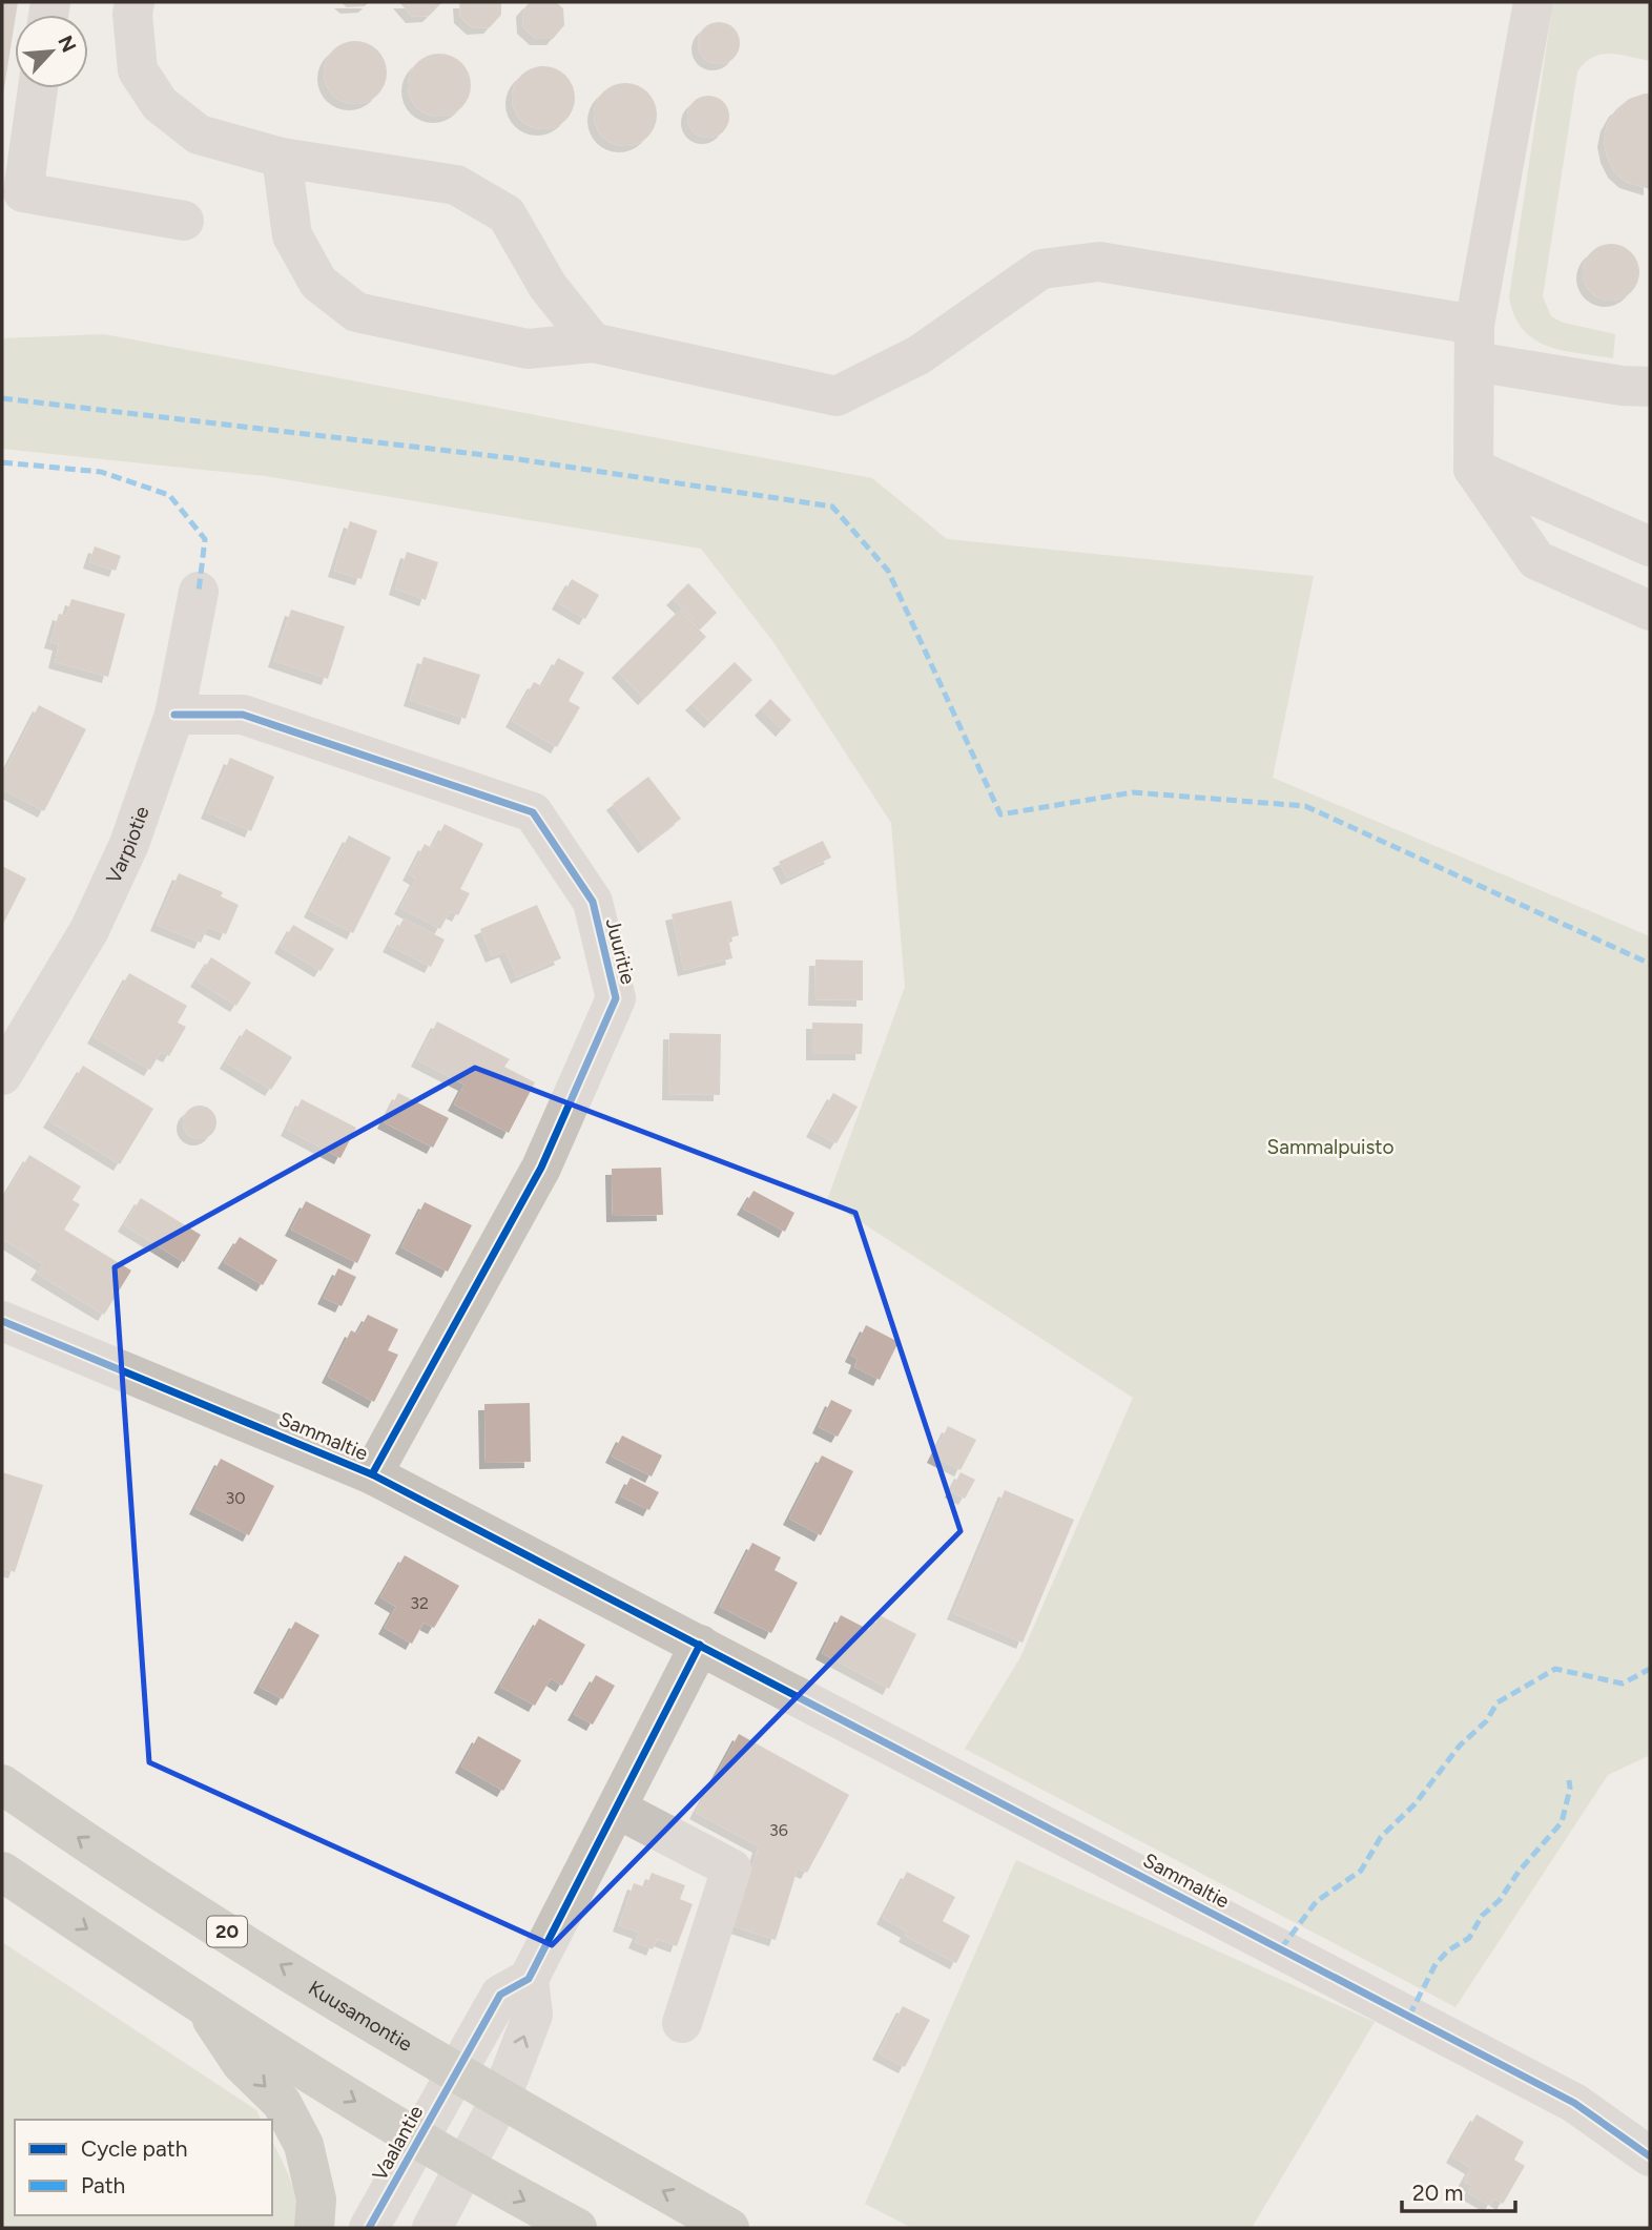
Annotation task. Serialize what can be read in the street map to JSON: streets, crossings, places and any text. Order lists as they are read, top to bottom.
{
  "streets": {
    "highway": ["20", "Kuusamontie"],
    "street": [
      "Varpiotie",
      "Juuritie",
      "Sammaltie",
      "Vaalantie"
    ]
  },
  "crossings": [
    ["Varpiotie", "Juuritie"],
    ["Juuritie", "Sammaltie"],
    ["Kuusamontie", "Vaalantie"]
  ],
  "parks": ["Sammalpuisto"],
  "house_numbers": ["30", "32", "36"],
  "legend": ["Cycle path", "Path"],
  "scale_bar": "20 m",
  "north": "top right"
}
